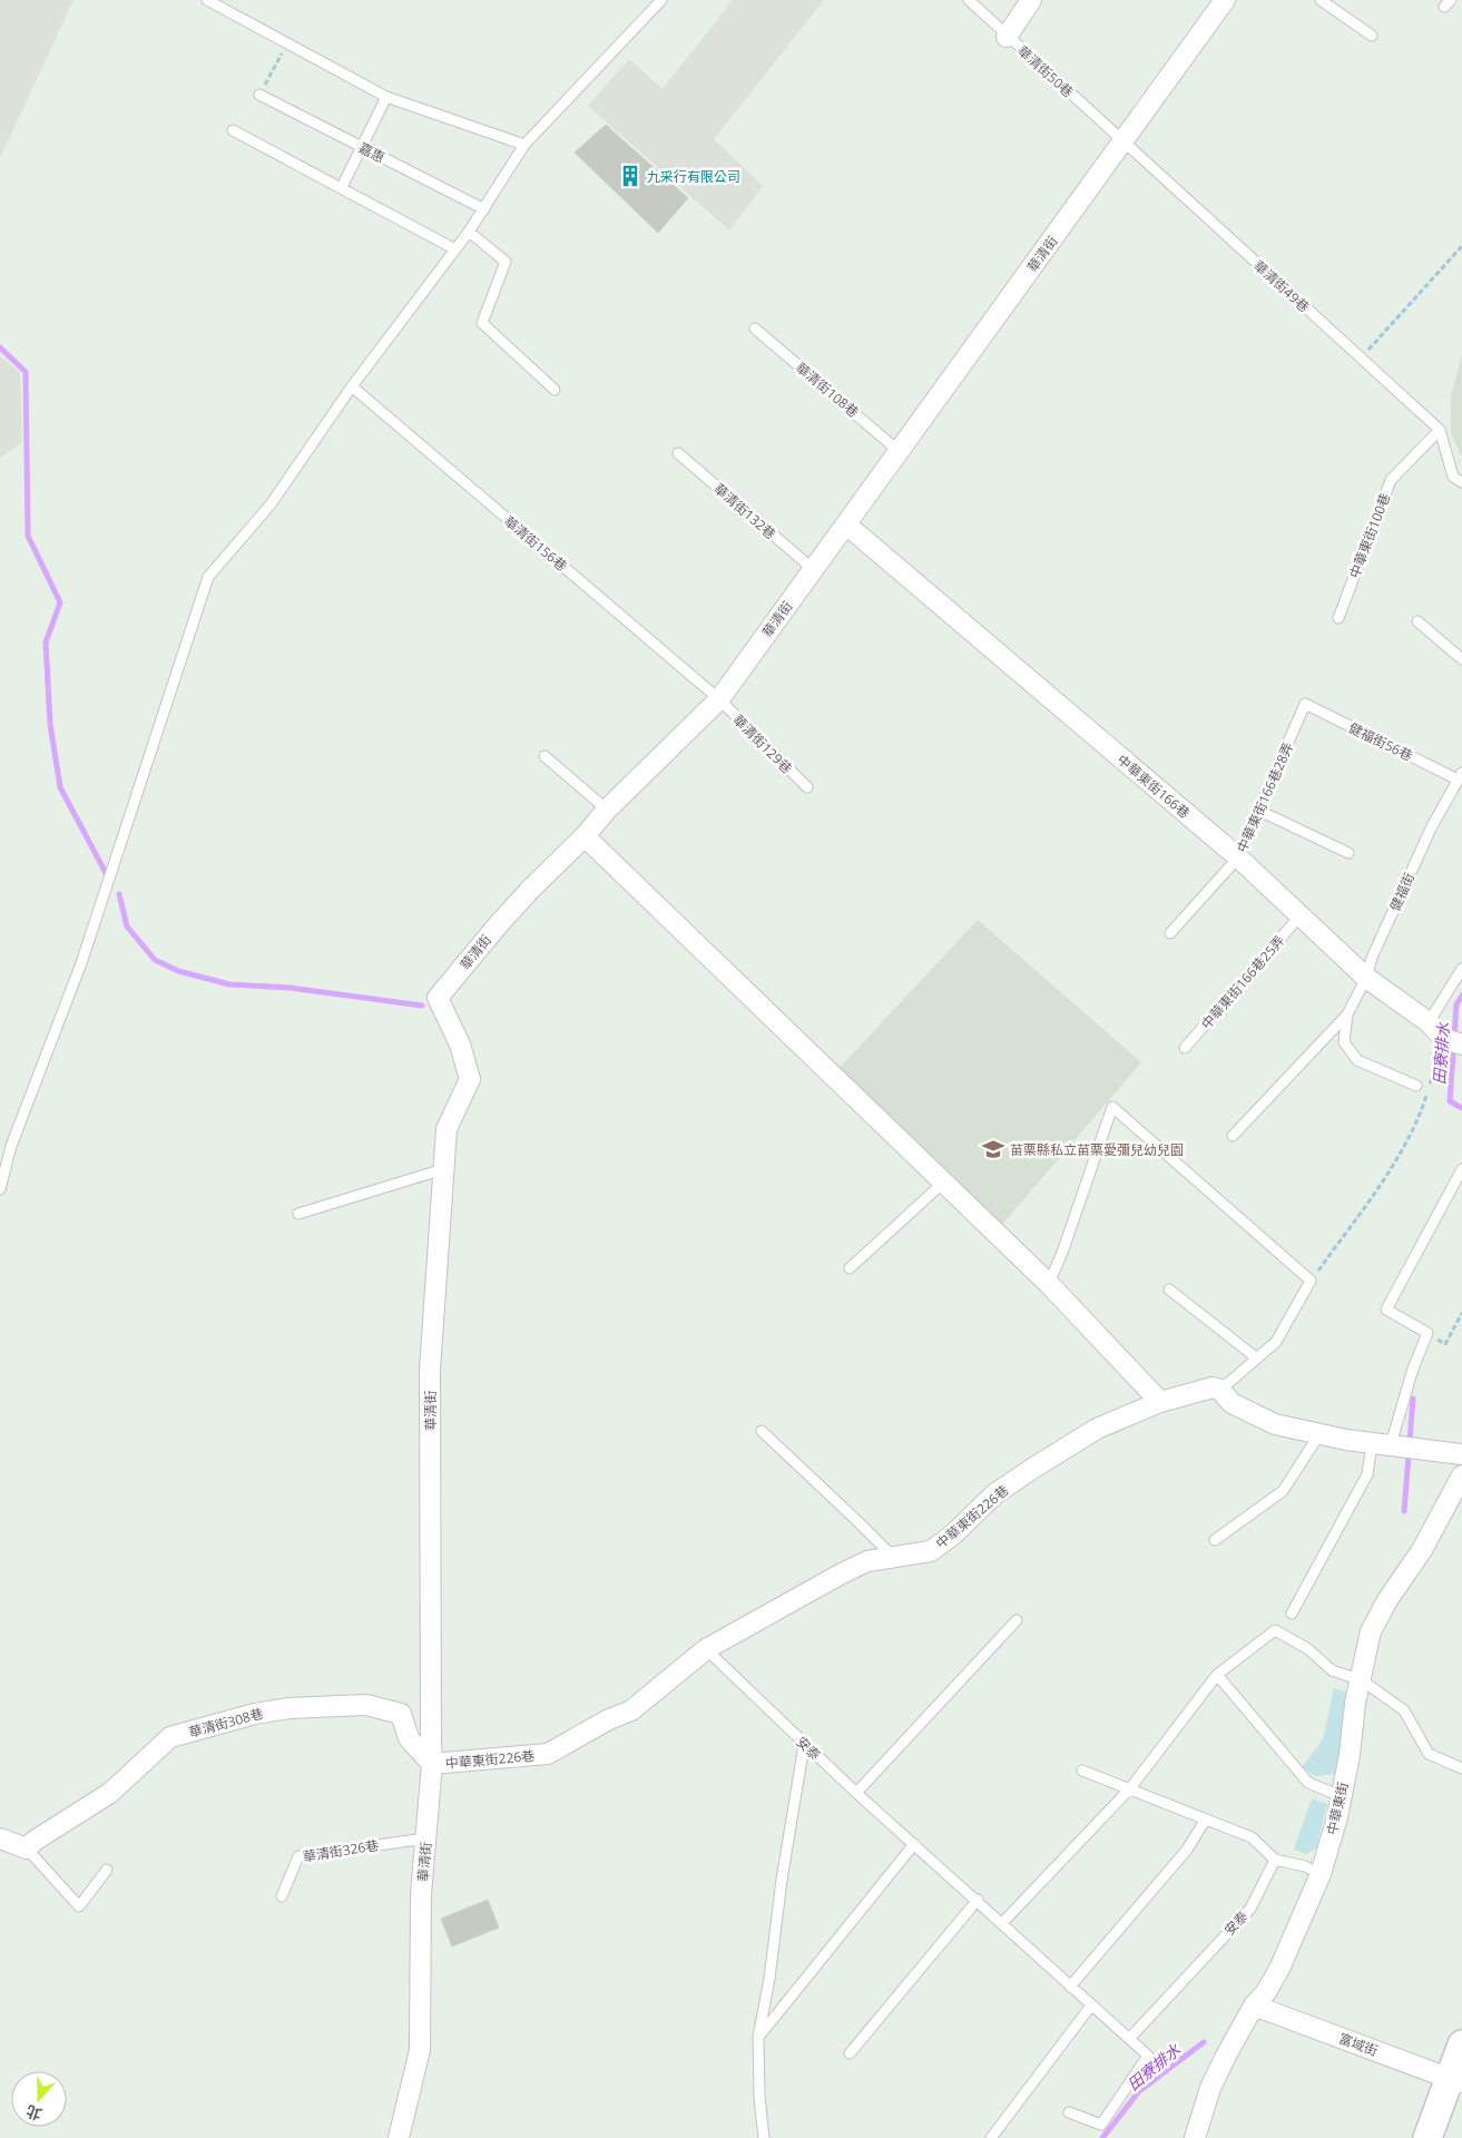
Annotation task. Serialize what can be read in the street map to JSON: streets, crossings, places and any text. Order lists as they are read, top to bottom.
{
  "streets": {
    "street": [
      "華清街",
      "中華東街166巷",
      "中華東街226巷",
      "華清街308巷",
      "中華東街",
      "富域街"
    ],
    "lane": [
      "華清街50巷",
      "嘉惠",
      "華清街49巷",
      "華清街108巷",
      "華清街132巷",
      "中華東街100巷",
      "華清街156巷",
      "健福街56巷",
      "華清街129巷",
      "中華東街166巷28弄",
      "健福街",
      "中華東街166巷25弄",
      "安泰",
      "華清街326巷"
    ]
  },
  "crossings": [
    ["華清街50巷", "華清街"],
    ["華清街50巷", "華清街49巷"],
    ["華清街", "華清街49巷"],
    ["華清街", "華清街108巷"],
    ["華清街", "華清街132巷"],
    ["華清街", "華清街156巷"],
    ["華清街", "華清街129巷"],
    ["華清街", "中華東街166巷"],
    ["華清街", "中華東街226巷"],
    ["華清街", "華清街308巷"],
    ["華清街", "華清街326巷"],
    ["華清街49巷", "中華東街100巷"],
    ["華清街156巷", "華清街129巷"],
    ["健福街56巷", "中華東街166巷28弄"],
    ["健福街56巷", "健福街"],
    ["中華東街166巷", "中華東街166巷28弄"],
    ["中華東街166巷", "健福街"],
    ["中華東街166巷", "中華東街166巷25弄"],
    ["中華東街226巷", "華清街308巷"],
    ["中華東街226巷", "安泰"],
    ["中華東街", "富域街"]
  ],
  "water": ["田寮排水"],
  "places": {
    "building": ["九采行有限公司"],
    "school or university": ["苗栗縣私立苗栗愛彌兒幼兒園"]
  },
  "north": "bottom"
}
